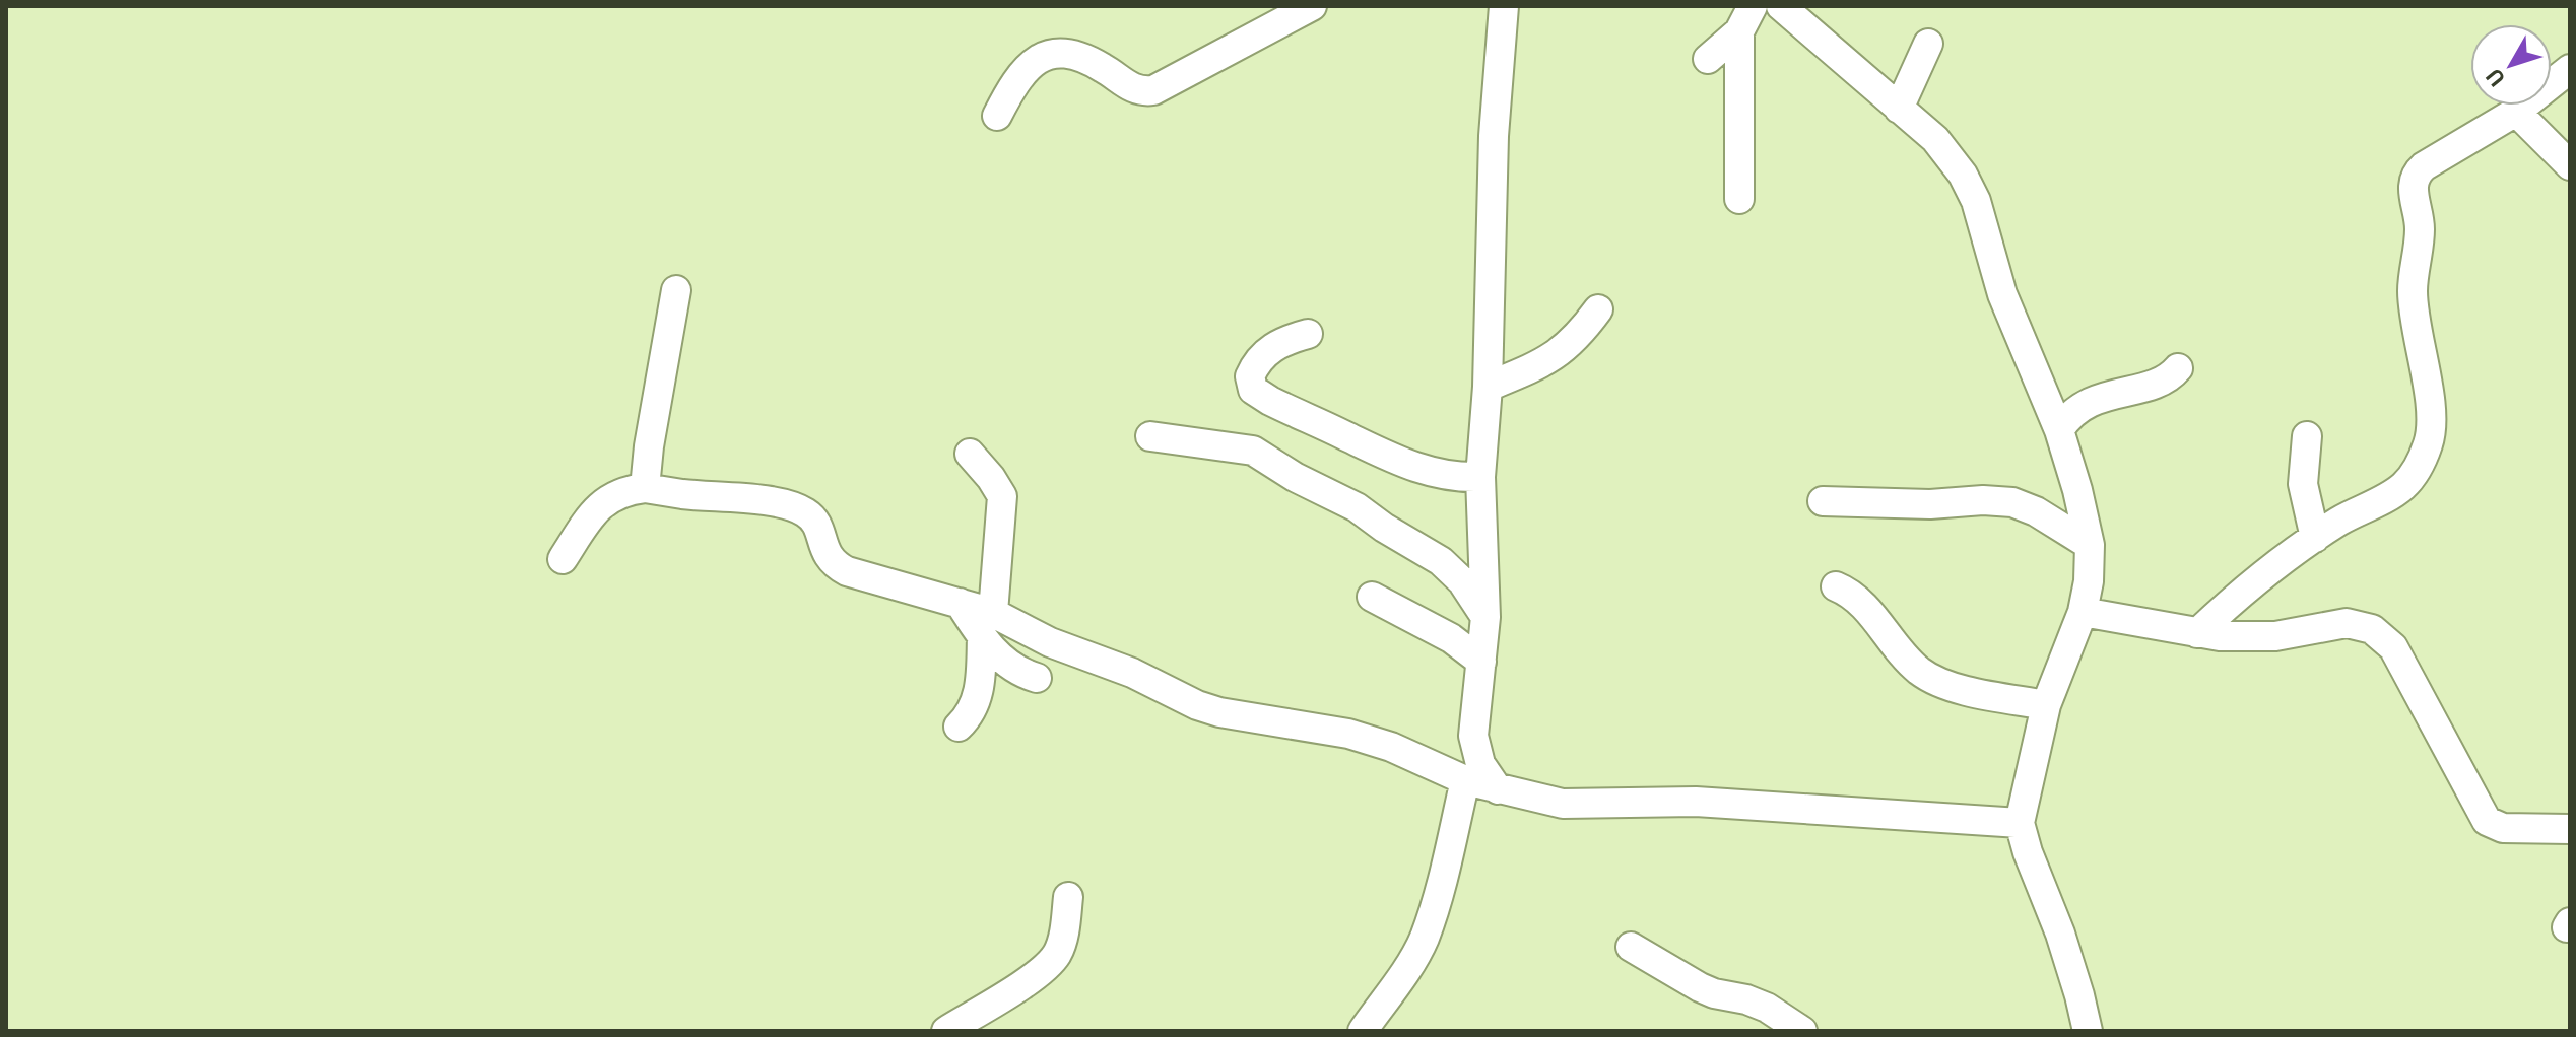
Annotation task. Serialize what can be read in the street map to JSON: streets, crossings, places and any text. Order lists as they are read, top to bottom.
{
  "north": "bottom left"
}
